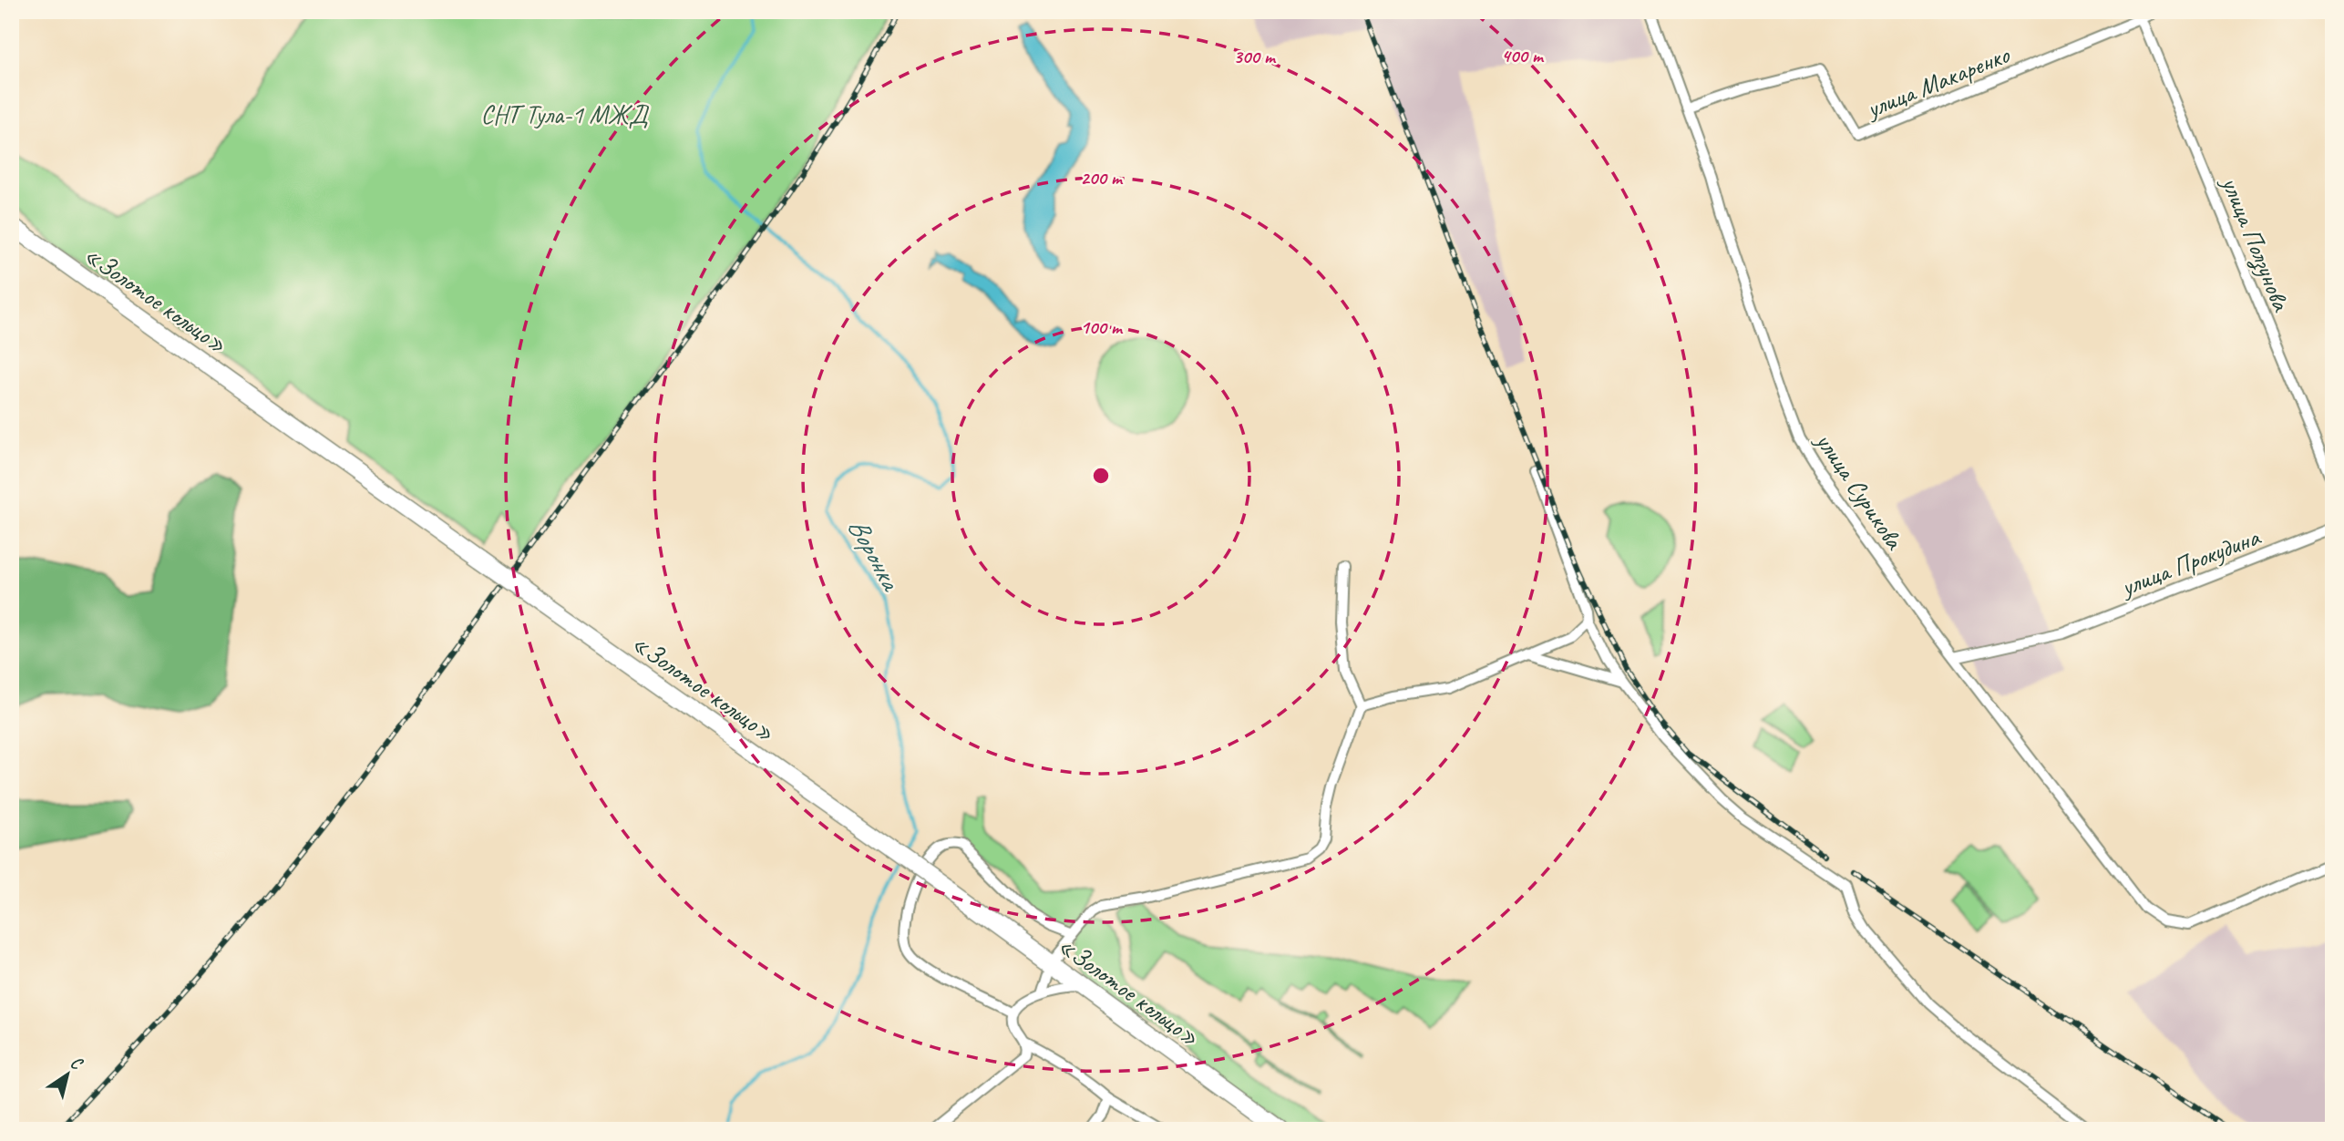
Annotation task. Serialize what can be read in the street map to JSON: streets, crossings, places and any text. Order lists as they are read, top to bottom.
{
  "streets": {
    "main road": ["«Золотое кольцо»"],
    "street": [
      "улица Макаренко",
      "улица Ползунова",
      "улица Сурикова",
      "улица Прокудина"
    ]
  },
  "crossings": [
    ["улица Макаренко", "улица Ползунова"],
    ["улица Макаренко", "улица Сурикова"],
    ["улица Сурикова", "улица Прокудина"]
  ],
  "water": ["Воронка"],
  "parks": ["СНТ Тула-1 МЖД"],
  "north": "top right",
  "rings": [
    "400 m",
    "300 m",
    "200 m",
    "100 m"
  ]
}
